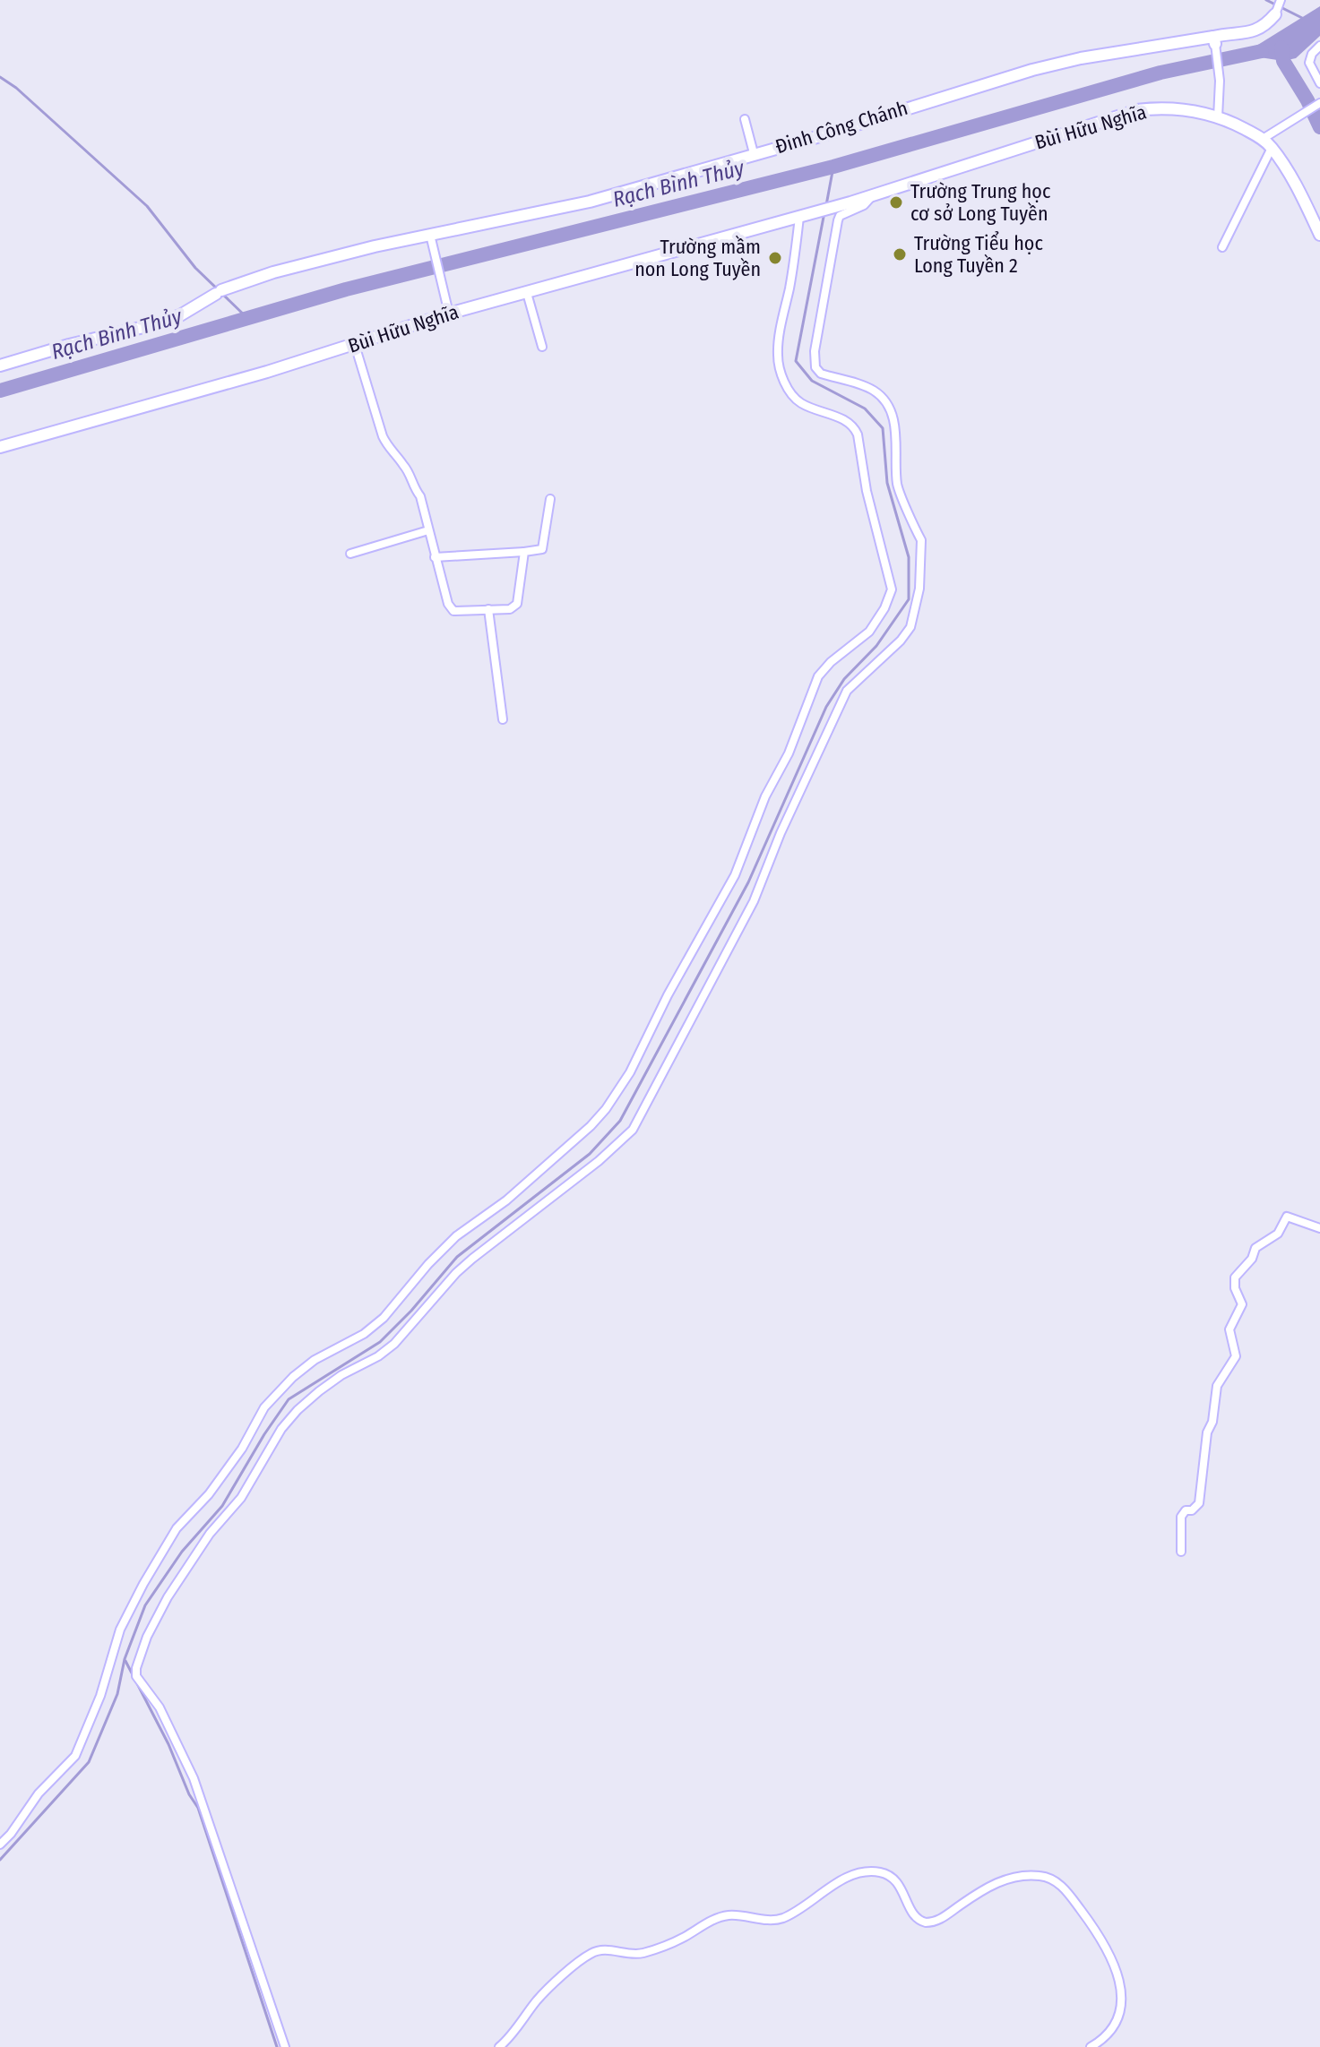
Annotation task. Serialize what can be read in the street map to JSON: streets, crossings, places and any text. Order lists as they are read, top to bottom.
{
  "streets": {
    "main road": ["Đinh Công Chánh", "Bùi Hữu Nghĩa"]
  },
  "water": ["Rạch Bình Thủy"],
  "places": ["Trường Trung học cơ sở Long Tuyền", "Trường Tiểu học Long Tuyền 2", "Trường mầm non Long Tuyền"]
}
